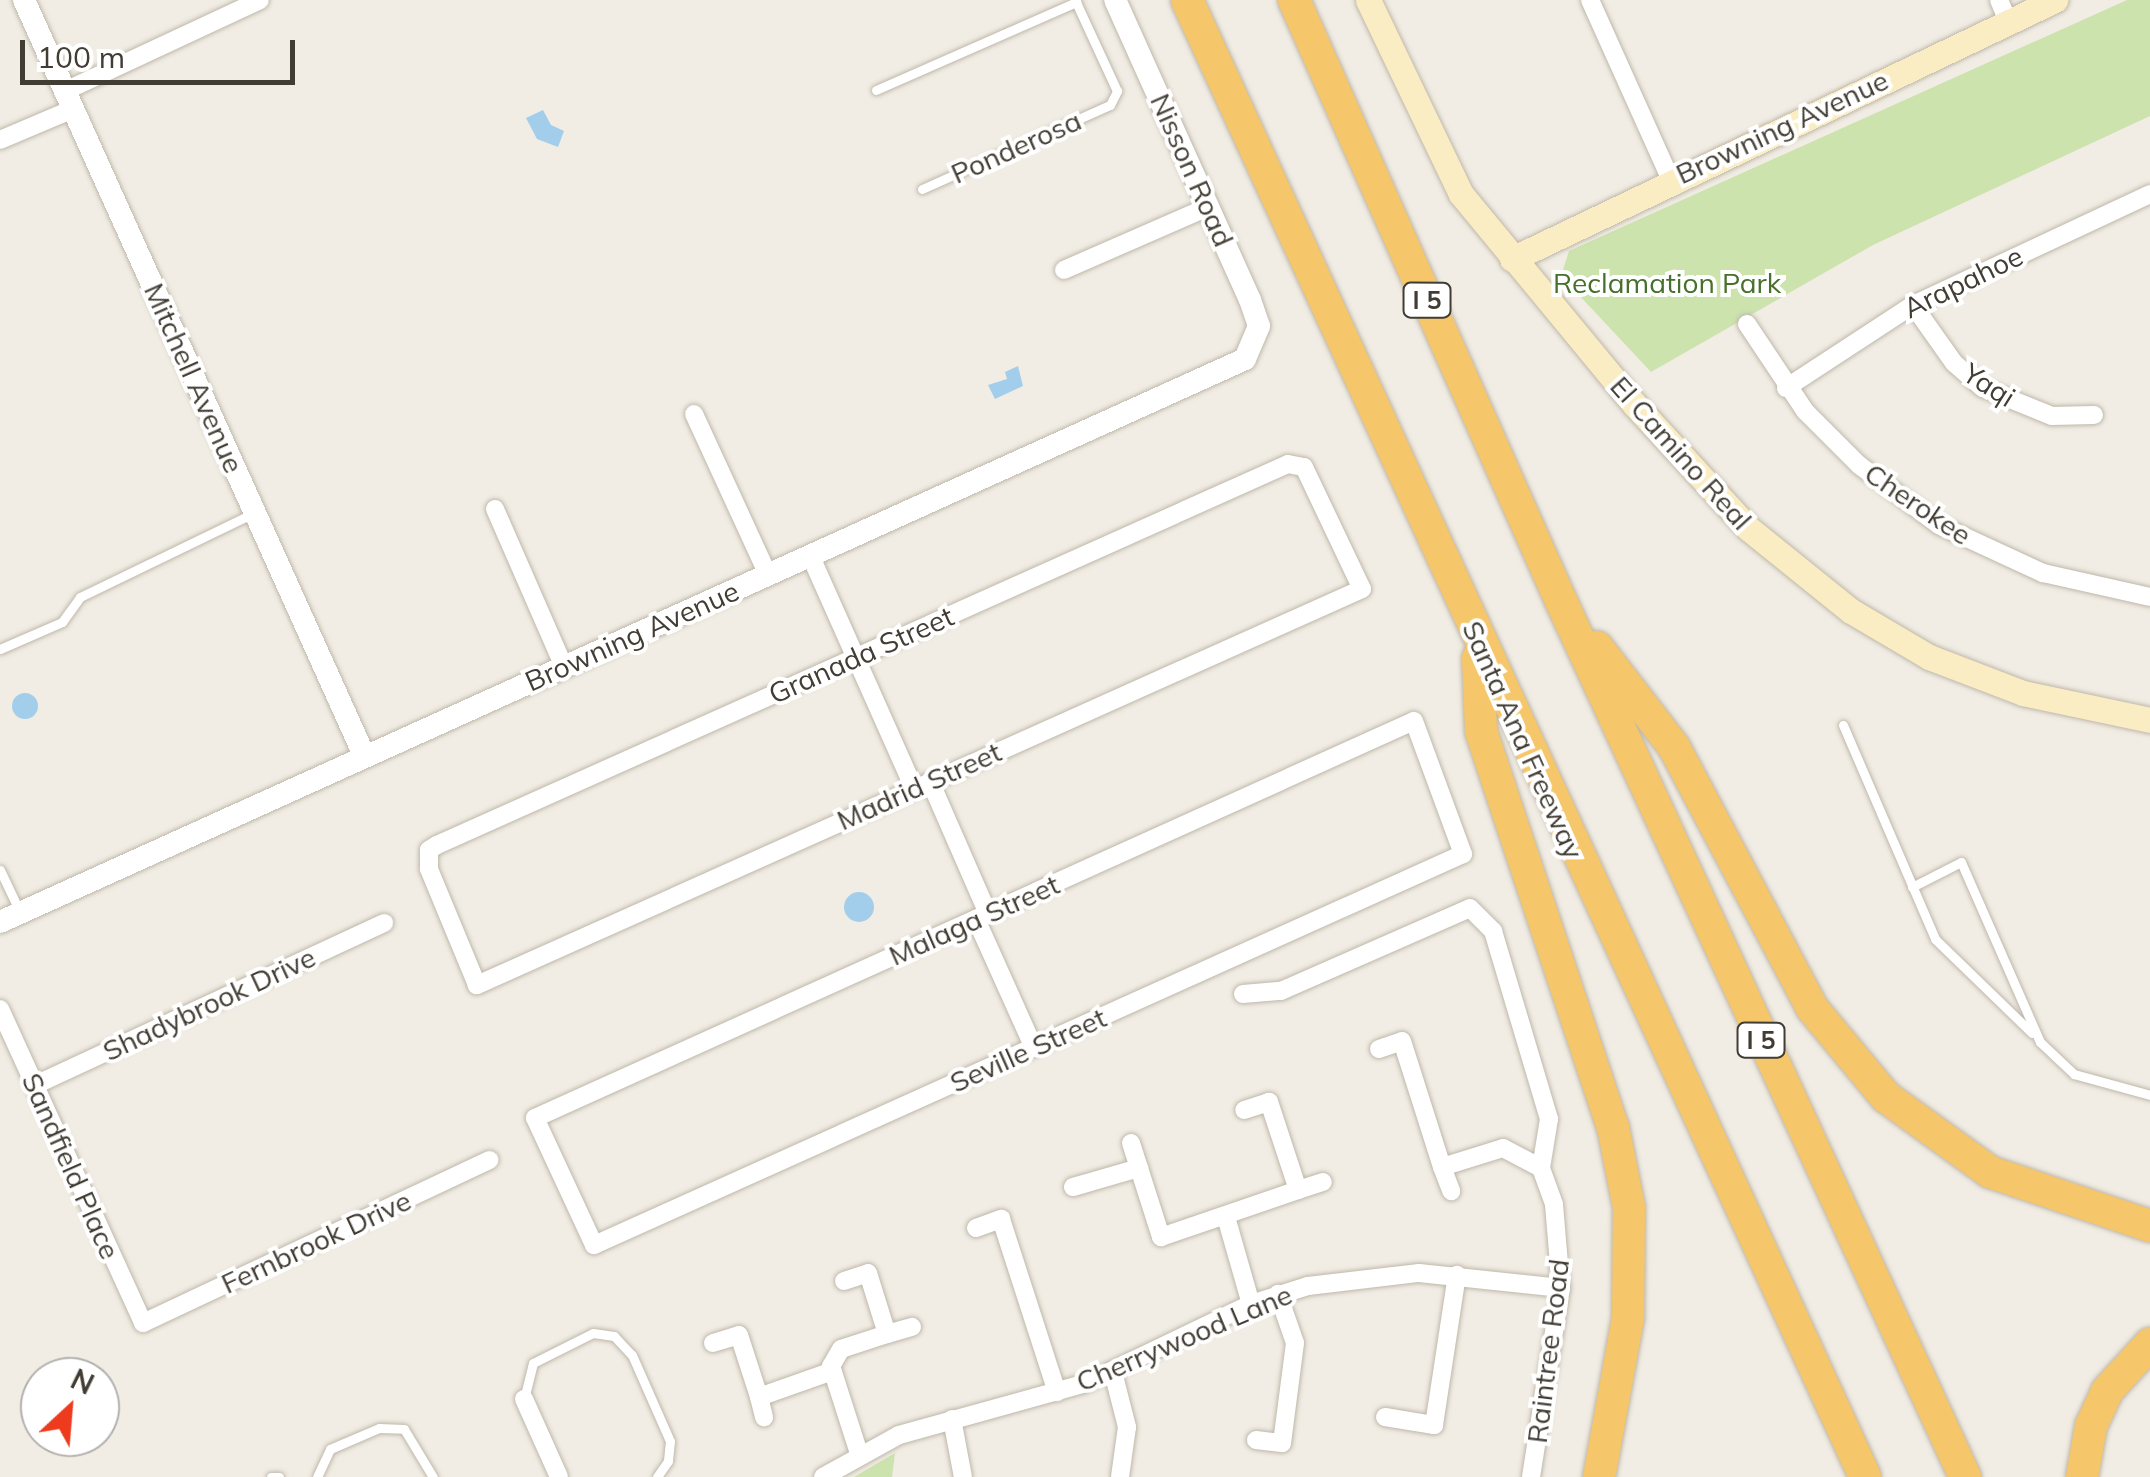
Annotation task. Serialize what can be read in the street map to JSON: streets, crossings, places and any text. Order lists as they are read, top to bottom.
{
  "streets": {
    "highway": ["I 5", "Santa Ana Freeway"],
    "main road": ["Browning Avenue", "El Camino Real"],
    "street": [
      "Nisson Road",
      "Arapahoe",
      "Mitchell Avenue",
      "Yaqi",
      "Cherokee",
      "Granada Street",
      "Madrid Street",
      "Malaga Street",
      "Shadybrook Drive",
      "Seville Street",
      "Sandfield Place",
      "Fernbrook Drive",
      "Cherrywood Lane",
      "Raintree Road"
    ],
    "lane": ["Ponderosa"]
  },
  "crossings": [
    ["Browning Avenue", "Nisson Road"],
    ["Browning Avenue", "Mitchell Avenue"],
    ["Browning Avenue", "El Camino Real"],
    ["Arapahoe", "Yaqi"],
    ["Arapahoe", "Cherokee"],
    ["Granada Street", "Madrid Street"],
    ["Malaga Street", "Seville Street"],
    ["Shadybrook Drive", "Sandfield Place"],
    ["Sandfield Place", "Fernbrook Drive"],
    ["Cherrywood Lane", "Raintree Road"]
  ],
  "parks": ["Reclamation Park"],
  "scale_bar": "100 m",
  "north": "top right"
}
